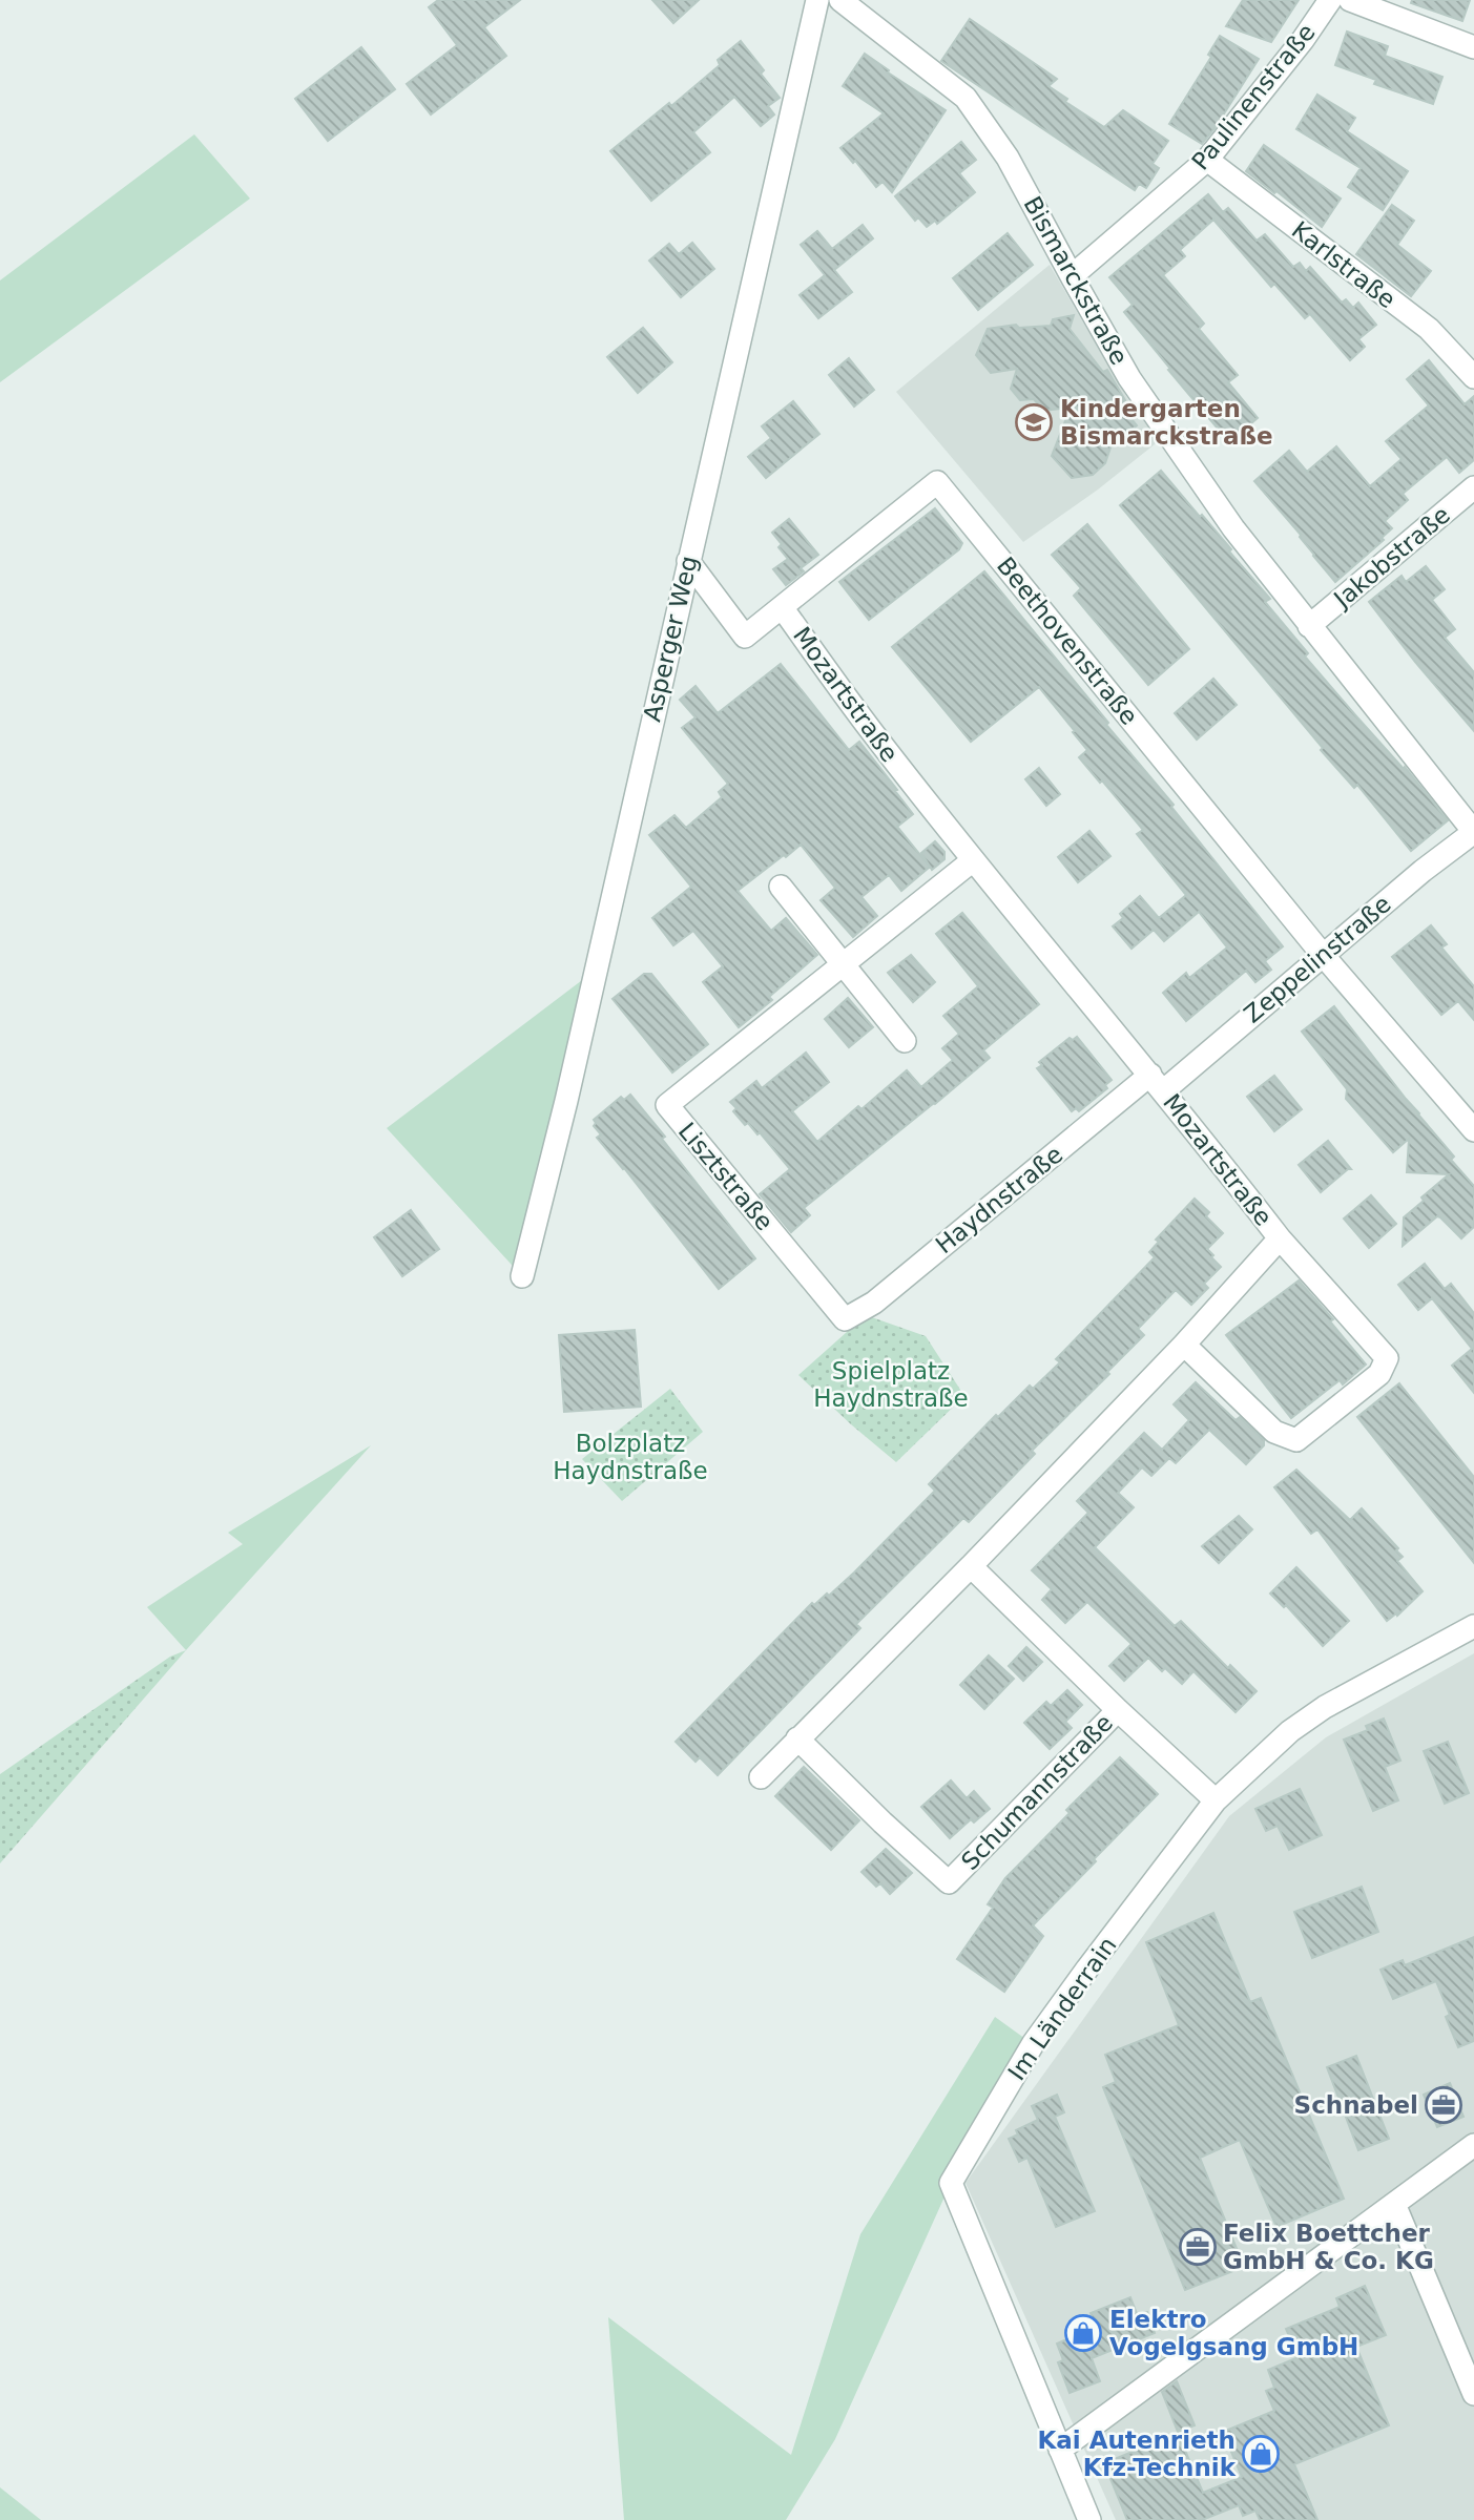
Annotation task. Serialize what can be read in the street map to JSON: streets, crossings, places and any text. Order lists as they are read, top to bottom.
{
  "streets": {
    "street": [
      "Paulinenstraße",
      "Karlstraße",
      "Bismarckstraße",
      "Jakobstraße",
      "Asperger Weg",
      "Beethovenstraße",
      "Mozartstraße",
      "Zeppelinstraße",
      "Lisztstraße",
      "Haydnstraße",
      "Schumannstraße",
      "Im Länderrain"
    ]
  },
  "crossings": [
    ["Paulinenstraße", "Karlstraße"],
    ["Paulinenstraße", "Bismarckstraße"],
    ["Bismarckstraße", "Jakobstraße"],
    ["Bismarckstraße", "Zeppelinstraße"],
    ["Asperger Weg", "Mozartstraße"],
    ["Beethovenstraße", "Mozartstraße"],
    ["Beethovenstraße", "Zeppelinstraße"],
    ["Mozartstraße", "Zeppelinstraße"],
    ["Mozartstraße", "Lisztstraße"],
    ["Mozartstraße", "Haydnstraße"],
    ["Zeppelinstraße", "Haydnstraße"],
    ["Lisztstraße", "Haydnstraße"]
  ],
  "parks": ["Spielplatz Haydnstraße", "Bolzplatz Haydnstraße"],
  "places": {
    "school or university": ["Kindergarten Bismarckstraße"],
    "office": ["Schnabel", "Felix Boettcher GmbH & Co. KG"],
    "shop": ["Elektro Vogelgsang GmbH", "Kai Autenrieth Kfz-Technik"]
  }
}
